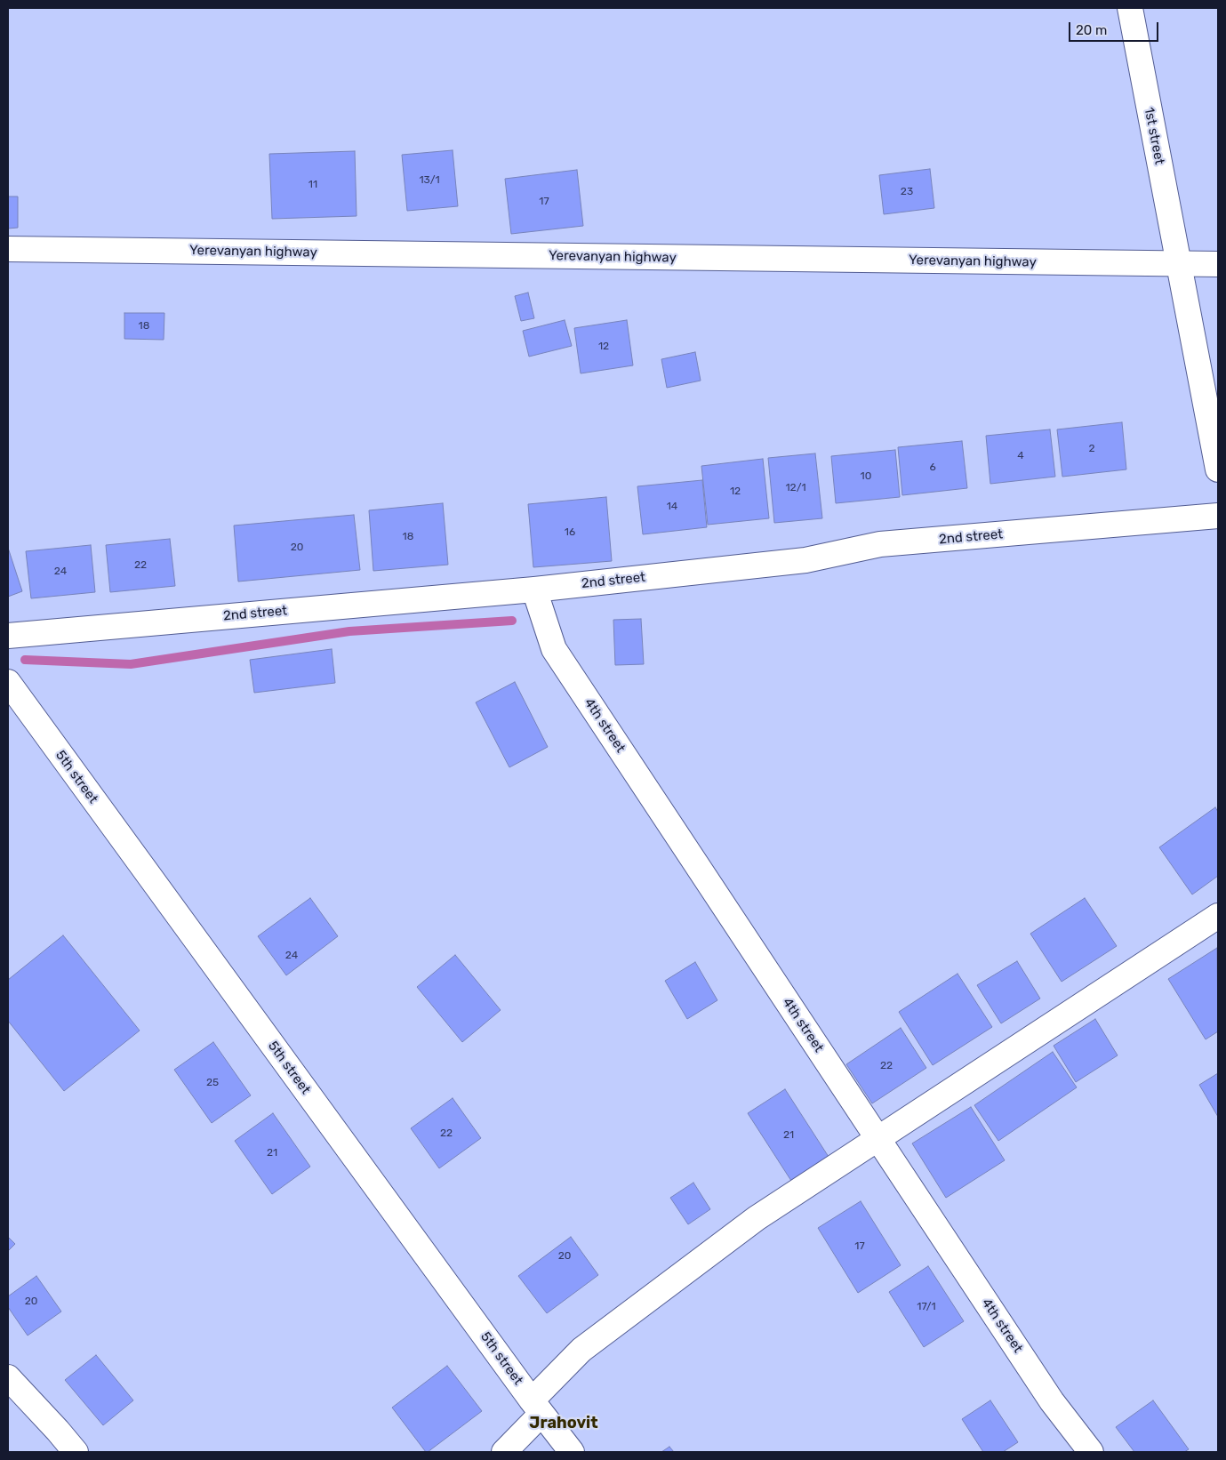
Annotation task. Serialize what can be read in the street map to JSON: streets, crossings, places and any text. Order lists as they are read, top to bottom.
{
  "streets": {
    "street": [
      "1st street",
      "Yerevanyan highway",
      "2nd street",
      "4th street",
      "5th street"
    ]
  },
  "crossings": [
    ["1st street", "Yerevanyan highway"],
    ["2nd street", "4th street"]
  ],
  "districts": ["Jrahovit"],
  "house_numbers": [
    "13/1",
    "11",
    "23",
    "17",
    "18",
    "12",
    "2",
    "4",
    "6",
    "10",
    "12/1",
    "12",
    "14",
    "16",
    "18",
    "20",
    "22",
    "24",
    "24",
    "22",
    "25",
    "22",
    "21",
    "21",
    "17",
    "20",
    "20",
    "17/1"
  ],
  "scale_bar": "20 m"
}
